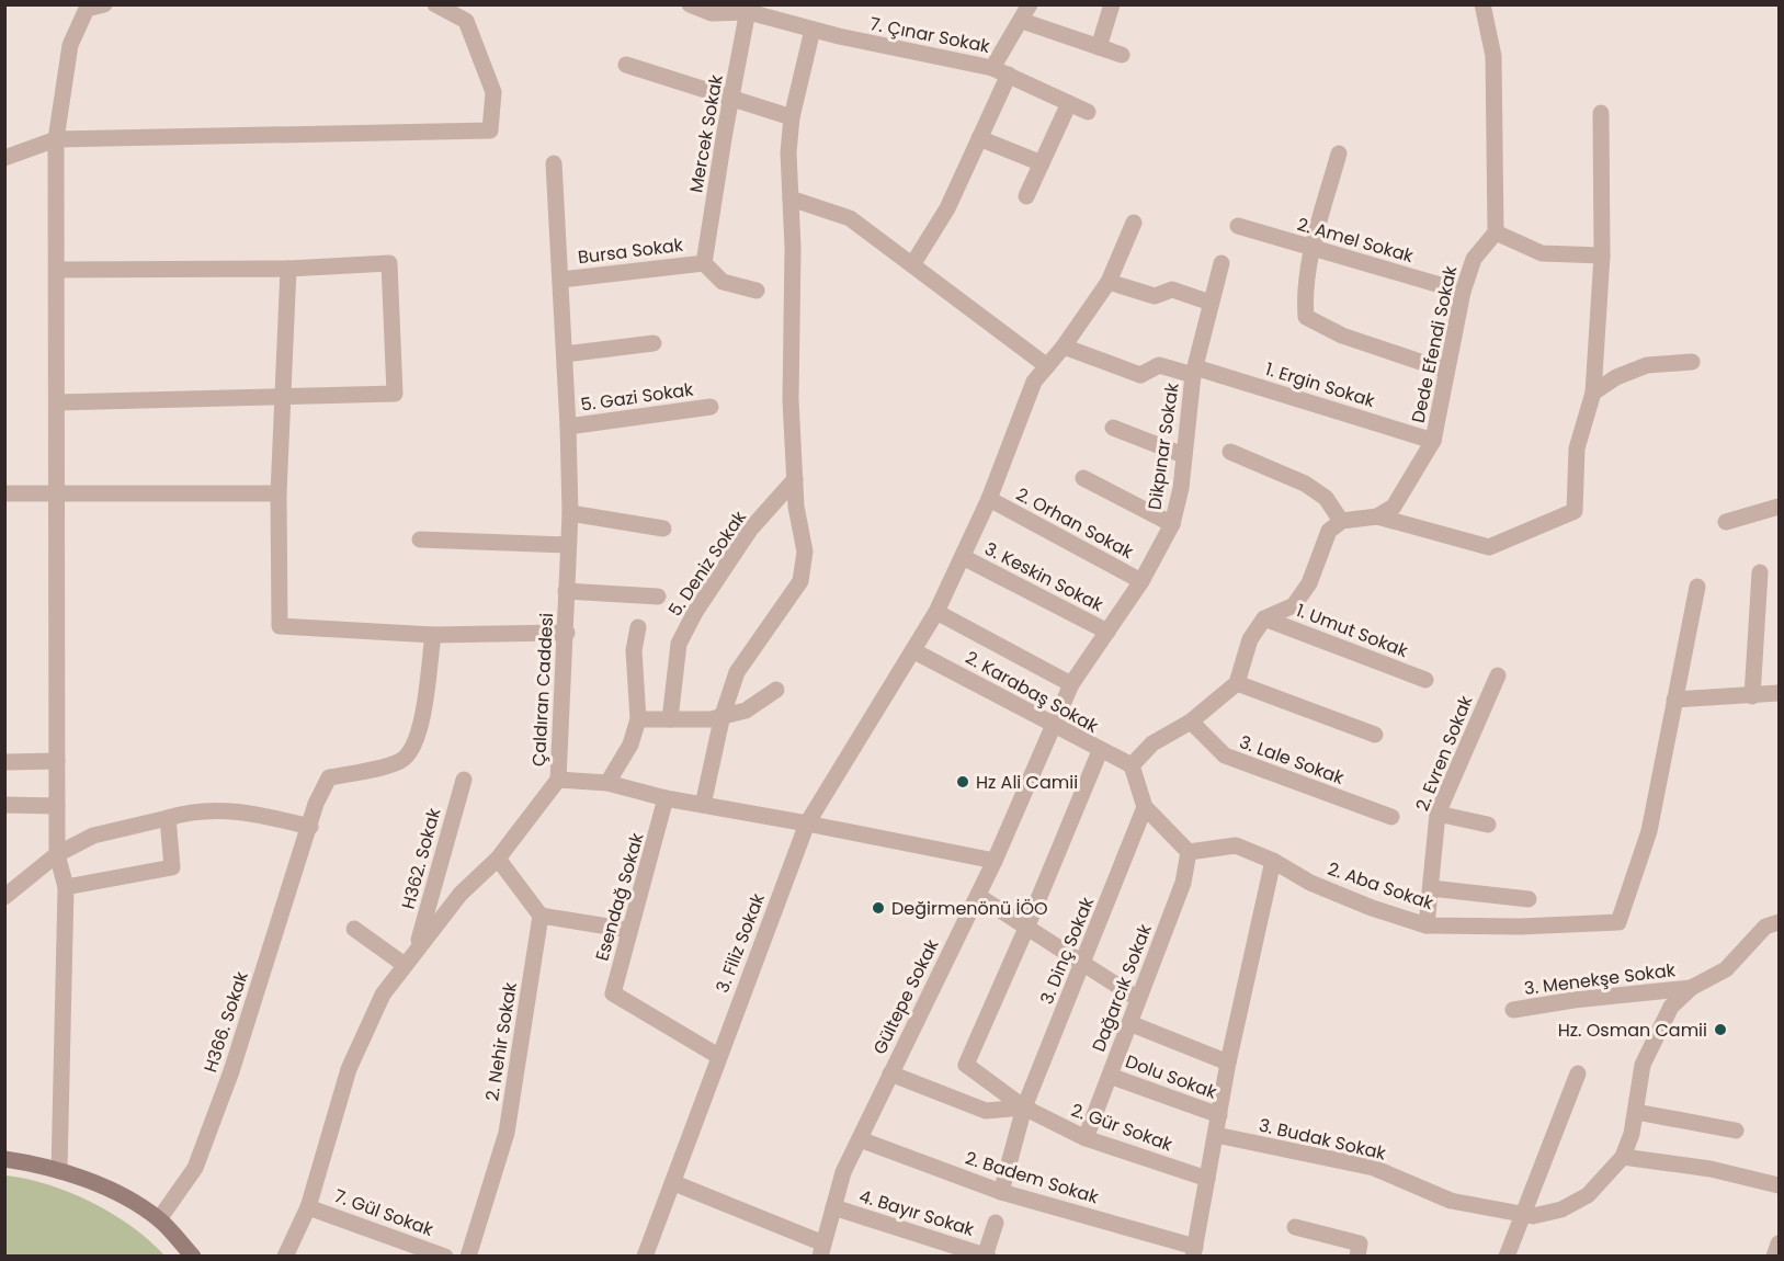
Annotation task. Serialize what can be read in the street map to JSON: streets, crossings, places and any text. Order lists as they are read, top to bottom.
{
  "streets": {
    "street": [
      "7. Çınar Sokak",
      "Mercek Sokak",
      "2. Amel Sokak",
      "Bursa Sokak",
      "Dede Efendi Sokak",
      "1. Ergin Sokak",
      "5. Gazi Sokak",
      "Dikpınar Sokak",
      "2. Orhan Sokak",
      "5. Deniz Sokak",
      "3. Keskin Sokak",
      "1. Umut Sokak",
      "Çaldıran Caddesi",
      "2. Karabaş Sokak",
      "2. Evren Sokak",
      "3. Lale Sokak",
      "H362. Sokak",
      "2. Aba Sokak",
      "Esendağ Sokak",
      "3. Filiz Sokak",
      "3. Dinç Sokak",
      "3. Menekşe Sokak",
      "Dağarcık Sokak",
      "Gültepe Sokak",
      "H366. Sokak",
      "2. Nehir Sokak",
      "Dolu Sokak",
      "2. Gür Sokak",
      "3. Budak Sokak",
      "2. Badem Sokak",
      "7. Gül Sokak",
      "4. Bayır Sokak"
    ]
  },
  "crossings": [
    ["7. Çınar Sokak", "Mercek Sokak"],
    ["Mercek Sokak", "Bursa Sokak"],
    ["2. Amel Sokak", "Dede Efendi Sokak"],
    ["Bursa Sokak", "Çaldıran Caddesi"],
    ["Dede Efendi Sokak", "1. Ergin Sokak"],
    ["1. Ergin Sokak", "Dikpınar Sokak"],
    ["1. Ergin Sokak", "3. Filiz Sokak"],
    ["5. Gazi Sokak", "Çaldıran Caddesi"],
    ["Dikpınar Sokak", "2. Orhan Sokak"],
    ["Dikpınar Sokak", "3. Keskin Sokak"],
    ["Dikpınar Sokak", "2. Karabaş Sokak"],
    ["Dikpınar Sokak", "Gültepe Sokak"],
    ["2. Orhan Sokak", "3. Filiz Sokak"],
    ["3. Keskin Sokak", "3. Filiz Sokak"],
    ["Çaldıran Caddesi", "H362. Sokak"],
    ["Çaldıran Caddesi", "7. Gül Sokak"],
    ["2. Karabaş Sokak", "3. Filiz Sokak"],
    ["2. Karabaş Sokak", "Gültepe Sokak"],
    ["2. Evren Sokak", "2. Aba Sokak"],
    ["2. Aba Sokak", "Dağarcık Sokak"],
    ["Esendağ Sokak", "3. Filiz Sokak"],
    ["3. Dinç Sokak", "2. Gür Sokak"],
    ["3. Dinç Sokak", "2. Badem Sokak"],
    ["Dağarcık Sokak", "Dolu Sokak"],
    ["Dağarcık Sokak", "2. Gür Sokak"],
    ["Gültepe Sokak", "2. Badem Sokak"],
    ["Gültepe Sokak", "4. Bayır Sokak"]
  ],
  "places": ["Hz Ali Camii", "Değirmenönü İÖO", "Hz. Osman Camii"]
}
